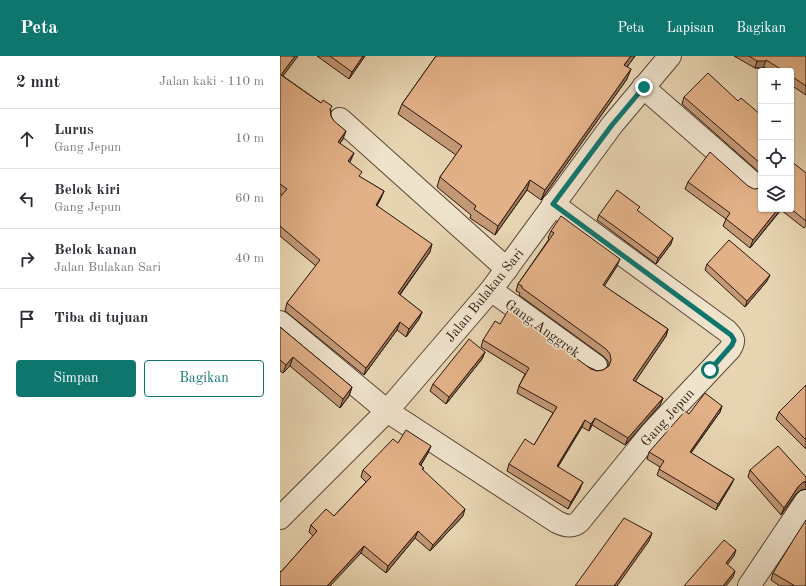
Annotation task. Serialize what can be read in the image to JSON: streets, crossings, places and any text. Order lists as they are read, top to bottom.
{
  "streets": {
    "street": ["Jalan Bulakan Sari", "Gang Anggrek", "Gang Jepun"]
  },
  "crossings": [
    ["Jalan Bulakan Sari", "Gang Anggrek"],
    ["Jalan Bulakan Sari", "Gang Jepun"]
  ],
  "page": {
    "header": "Peta",
    "nav": ["Peta", "Lapisan", "Bagikan"],
    "heading": ["2 mnt", "Jalan kaki · 110 m"],
    "map_buttons": ["+", "−"],
    "list": [
      ["Lurus", "Gang Jepun", "10 m"],
      ["Belok kiri", "Gang Jepun", "60 m"],
      ["Belok kanan", "Jalan Bulakan Sari", "40 m"],
      "Tiba di tujuan"
    ],
    "buttons": ["Simpan", "Bagikan"]
  }
}
